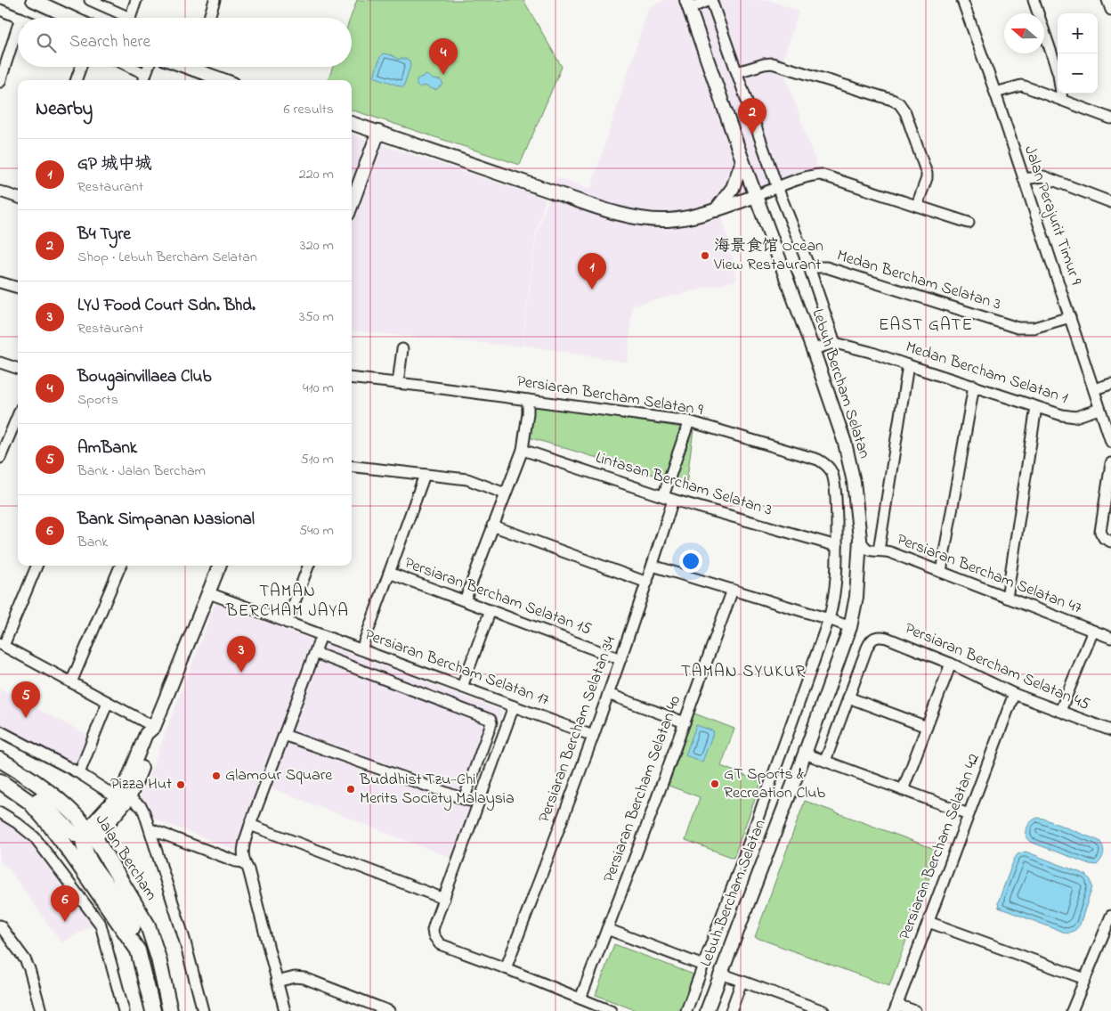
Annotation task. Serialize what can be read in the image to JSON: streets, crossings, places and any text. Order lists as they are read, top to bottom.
{
  "streets": {
    "main road": ["Jalan Bercham"],
    "street": [
      "Jalan Perajurit Timur 9",
      "Medan Bercham Selatan 3",
      "Medan Bercham Selatan 1",
      "Lebuh Bercham Selatan",
      "Persiaran Bercham Selatan 9",
      "Lintasan Bercham Selatan 3",
      "Persiaran Bercham Selatan 47",
      "Persiaran Bercham Selatan 15",
      "Persiaran Bercham Selatan 45",
      "Persiaran Bercham Selatan 17",
      "Persiaran Bercham Selatan 34",
      "Persiaran Bercham Selatan 40",
      "Persiaran Bercham Selatan 42"
    ]
  },
  "crossings": [
    ["Jalan Perajurit Timur 9", "Medan Bercham Selatan 3"],
    ["Jalan Perajurit Timur 9", "Medan Bercham Selatan 1"],
    ["Lebuh Bercham Selatan", "Persiaran Bercham Selatan 47"],
    ["Persiaran Bercham Selatan 9", "Lintasan Bercham Selatan 3"],
    ["Persiaran Bercham Selatan 9", "Persiaran Bercham Selatan 34"],
    ["Lintasan Bercham Selatan 3", "Persiaran Bercham Selatan 34"],
    ["Persiaran Bercham Selatan 15", "Persiaran Bercham Selatan 34"],
    ["Persiaran Bercham Selatan 45", "Persiaran Bercham Selatan 42"],
    ["Persiaran Bercham Selatan 17", "Persiaran Bercham Selatan 34"]
  ],
  "districts": ["EAST GATE", "TAMAN BERCHAM JAYA", "TAMAN SYUKUR"],
  "places": [
    "海景食馆 Ocean View Restaurant",
    "Glamour Square",
    "GT Sports & Recreation Club",
    "Pizza Hut",
    "Buddhist Tzu-Chi Merits Society Malaysia"
  ],
  "north": "left",
  "page": {
    "map_buttons": ["+", "−"],
    "search": "Search here",
    "pins": [
      "4",
      "2",
      "1",
      "3",
      "5",
      "6"
    ],
    "heading": ["Nearby", "6 results"],
    "list": [
      {
        "mark": "1",
        "name": "GP 城中城",
        "note": "Restaurant",
        "value": "220 m"
      },
      {
        "mark": "2",
        "name": "B4 Tyre",
        "note": "Shop · Lebuh Bercham Selatan",
        "value": "320 m"
      },
      {
        "mark": "3",
        "name": "LYJ Food Court Sdn. Bhd.",
        "note": "Restaurant",
        "value": "350 m"
      },
      {
        "mark": "4",
        "name": "Bougainvillaea Club",
        "note": "Sports",
        "value": "410 m"
      },
      {
        "mark": "5",
        "name": "AmBank",
        "note": "Bank · Jalan Bercham",
        "value": "510 m"
      },
      {
        "mark": "6",
        "name": "Bank Simpanan Nasional",
        "note": "Bank",
        "value": "540 m"
      }
    ]
  }
}
